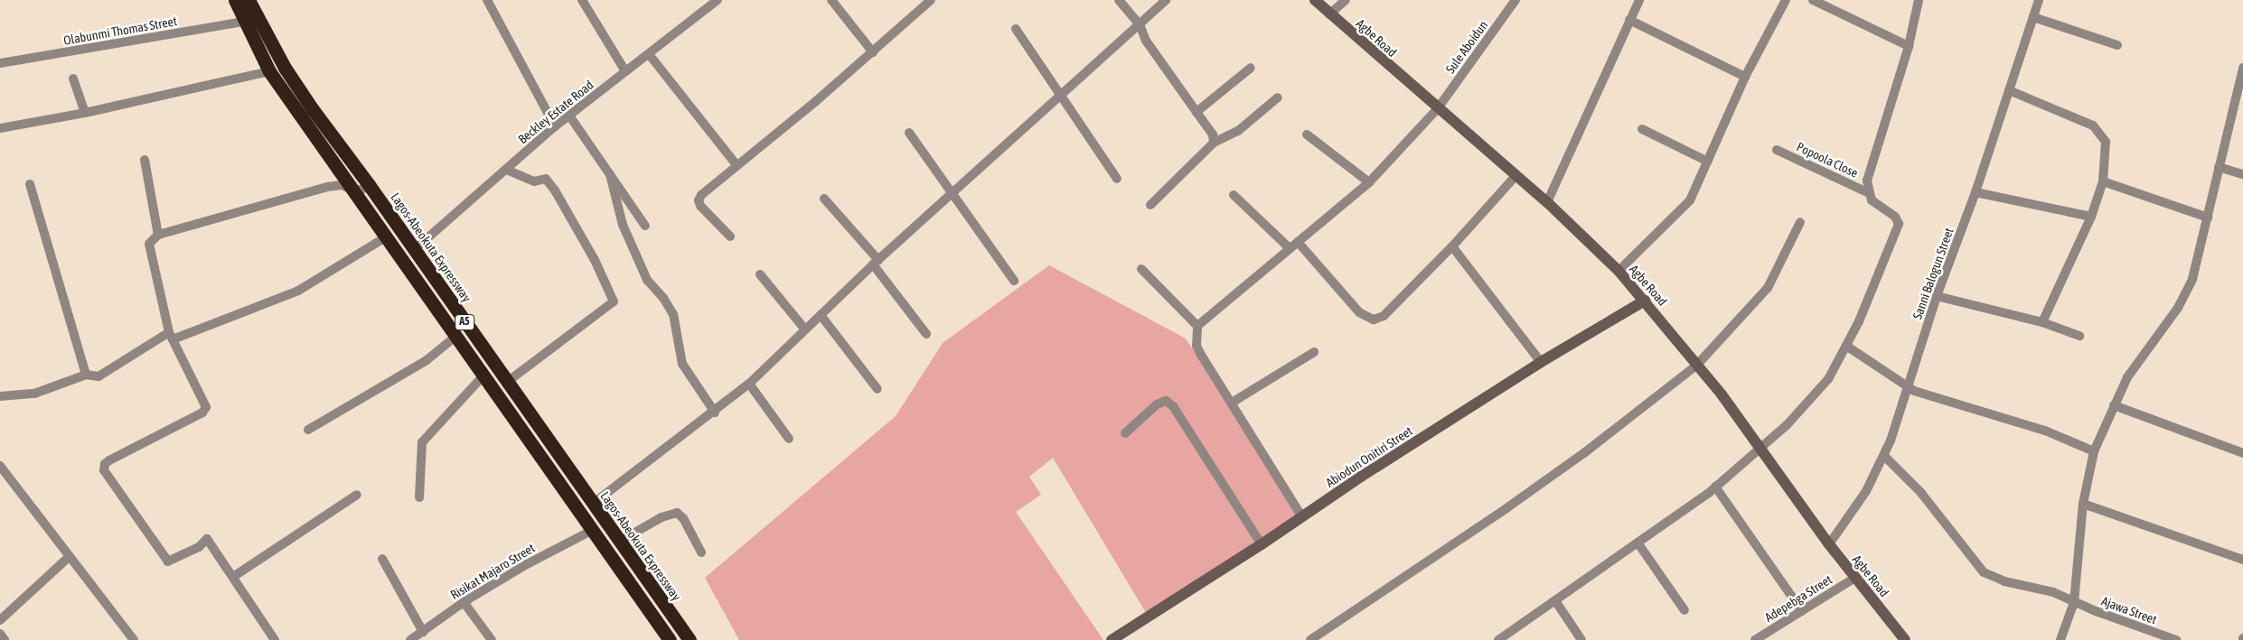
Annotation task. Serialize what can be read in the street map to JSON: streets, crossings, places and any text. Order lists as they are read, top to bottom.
{
  "streets": {
    "highway": ["Lagos-Abeokuta Expressway", "A5"],
    "street": [
      "Olabunmi Thomas Street",
      "Agbe Road",
      "Sule Aboidun",
      "Beckley Estate Road",
      "Popoola Close",
      "Sanni Balogun Street",
      "Abiodun Onitiri Street",
      "Risikat Majaro Street",
      "Adepebga Street",
      "Ajawa Street"
    ]
  },
  "crossings": [
    ["Olabunmi Thomas Street", "A5"],
    ["Agbe Road", "Sule Aboidun"],
    ["Agbe Road", "Sanni Balogun Street"],
    ["Agbe Road", "Abiodun Onitiri Street"],
    ["Agbe Road", "Adepebga Street"],
    ["Beckley Estate Road", "Lagos-Abeokuta Expressway"],
    ["Sanni Balogun Street", "Ajawa Street"],
    ["A5", "Risikat Majaro Street"]
  ]
}
